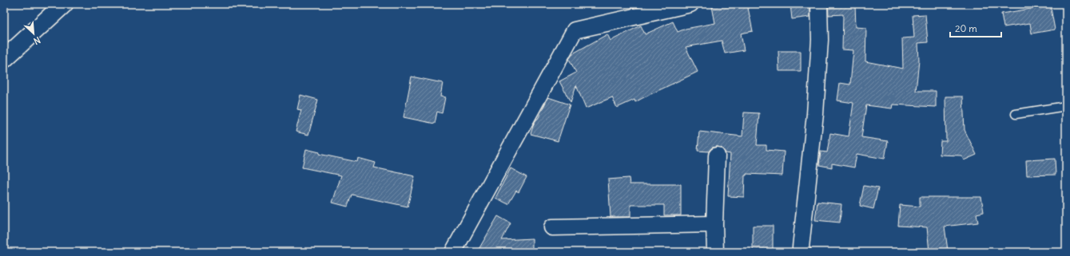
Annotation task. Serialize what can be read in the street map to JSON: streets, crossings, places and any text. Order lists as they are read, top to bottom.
{
  "scale_bar": "20 m",
  "north": "bottom right"
}
